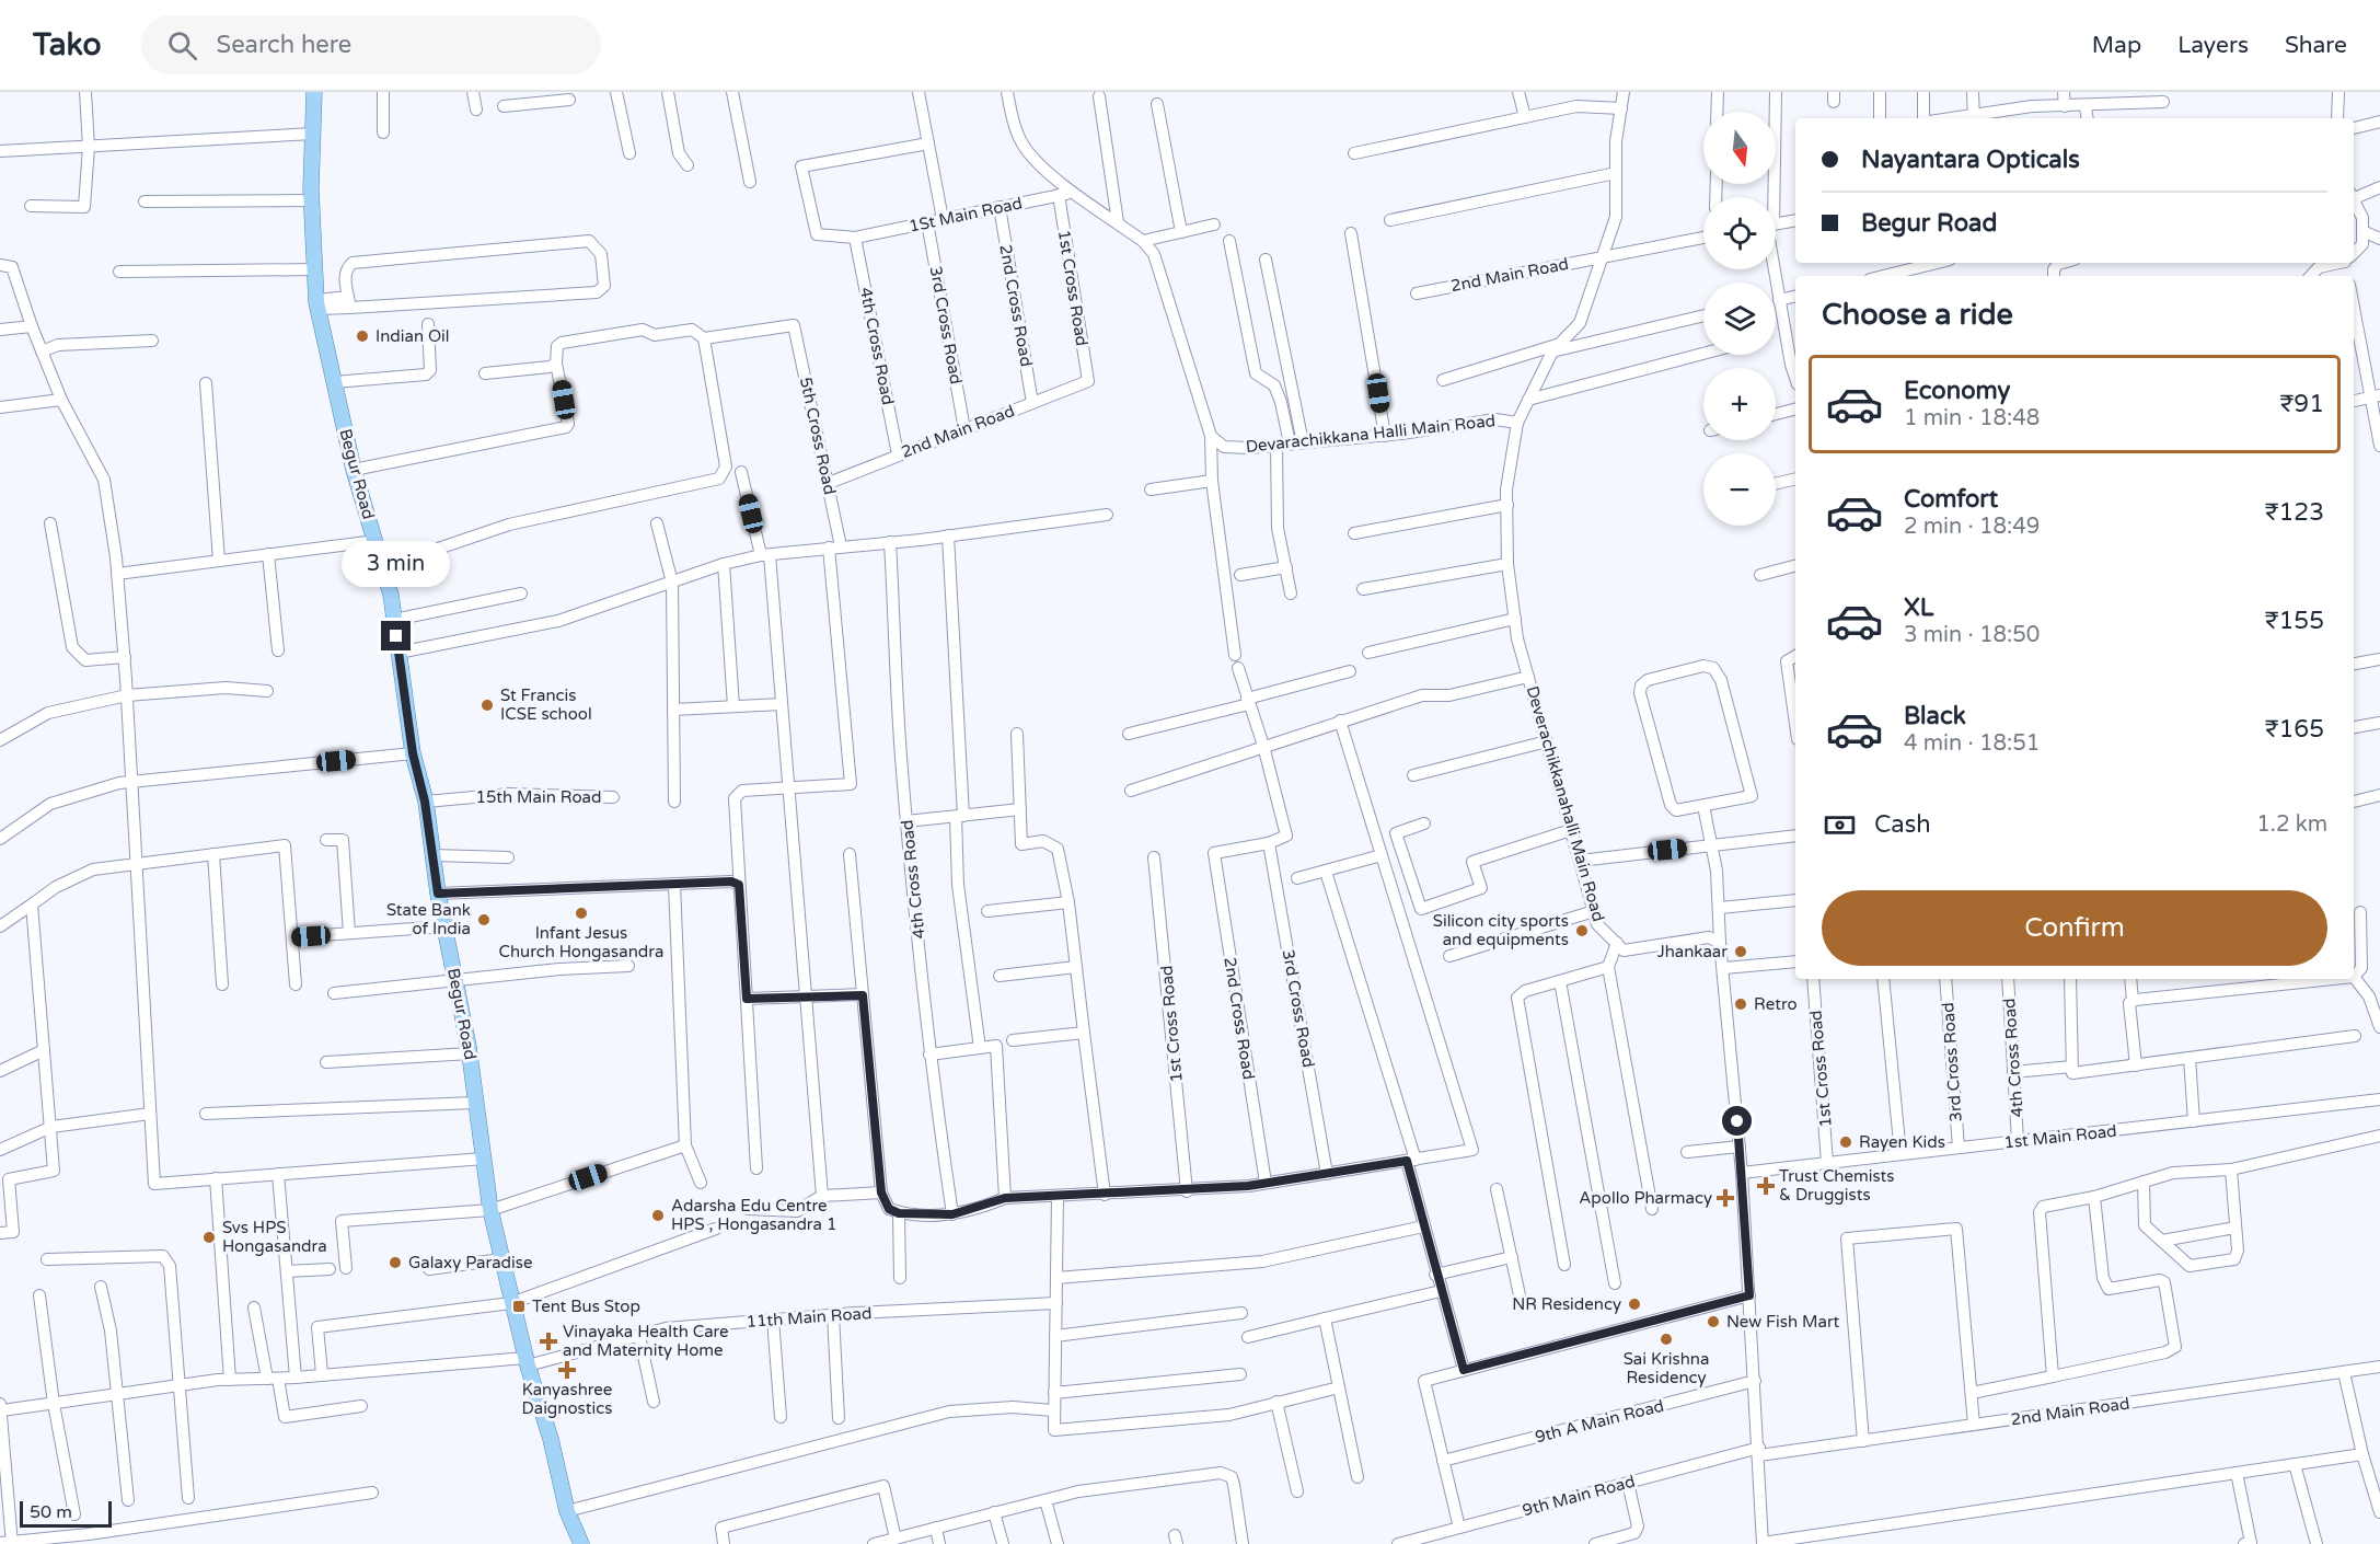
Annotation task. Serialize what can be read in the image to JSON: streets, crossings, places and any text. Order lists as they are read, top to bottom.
{
  "streets": {
    "main road": ["Begur Road"],
    "street": [
      "1St Main Road",
      "2nd Main Road",
      "1st Cross Road",
      "2nd Cross Road",
      "3rd Cross Road",
      "4th Cross Road",
      "Devarachikkana Halli Main Road",
      "5th Cross Road",
      "15th Main Road",
      "Deverachikkanahalli Main Road",
      "1st Main Road",
      "11th Main Road",
      "9th A Main Road",
      "9th Main Road"
    ]
  },
  "crossings": [
    ["1St Main Road", "1st Cross Road"],
    ["1St Main Road", "2nd Cross Road"],
    ["1St Main Road", "3rd Cross Road"],
    ["1St Main Road", "4th Cross Road"],
    ["2nd Main Road", "1st Cross Road"],
    ["2nd Main Road", "2nd Cross Road"],
    ["2nd Main Road", "3rd Cross Road"],
    ["2nd Main Road", "4th Cross Road"],
    ["2nd Main Road", "5th Cross Road"],
    ["2nd Main Road", "Deverachikkanahalli Main Road"],
    ["2nd Main Road", "9th Main Road"],
    ["1st Cross Road", "1st Main Road"],
    ["2nd Cross Road", "3rd Cross Road"],
    ["3rd Cross Road", "1st Main Road"],
    ["4th Cross Road", "1st Main Road"],
    ["Devarachikkana Halli Main Road", "Deverachikkanahalli Main Road"],
    ["Begur Road", "15th Main Road"],
    ["Begur Road", "11th Main Road"]
  ],
  "places": {
    "other": [
      "Indian Oil",
      "St Francis ICSE school",
      "Infant Jesus Church Hongasandra",
      "State Bank of India",
      "Silicon city sports and equipments",
      "Jhankaar",
      "Retro",
      "Rayen Kids",
      "Adarsha Edu Centre HPS , Hongasandra 1",
      "Svs HPS Hongasandra",
      "Galaxy Paradise",
      "NR Residency",
      "New Fish Mart",
      "Sai Krishna Residency"
    ],
    "health": [
      "Trust Chemists & Druggists",
      "Apollo Pharmacy",
      "Vinayaka Health Care and Maternity Home",
      "Kanyashree Daignostics"
    ],
    "transit": ["Tent Bus Stop"]
  },
  "scale_bar": "50 m",
  "north": "bottom",
  "page": {
    "header": "Tako",
    "search": "Search here",
    "nav": ["Map", "Layers", "Share"],
    "map_buttons": ["+", "−"],
    "banner": ["Nayantara Opticals", "Begur Road"],
    "heading": "Choose a ride",
    "list": [
      {
        "name": "Economy",
        "note": "1 min · 18:48",
        "value": "₹91"
      },
      {
        "name": "Comfort",
        "note": "2 min · 18:49",
        "value": "₹123"
      },
      {
        "name": "XL",
        "note": "3 min · 18:50",
        "value": "₹155"
      },
      {
        "name": "Black",
        "note": "4 min · 18:51",
        "value": "₹165"
      }
    ],
    "bubble": "3 min",
    "pay": ["Cash", "1.2 km"],
    "buttons": "Confirm",
    "scale": "50 m"
  }
}
